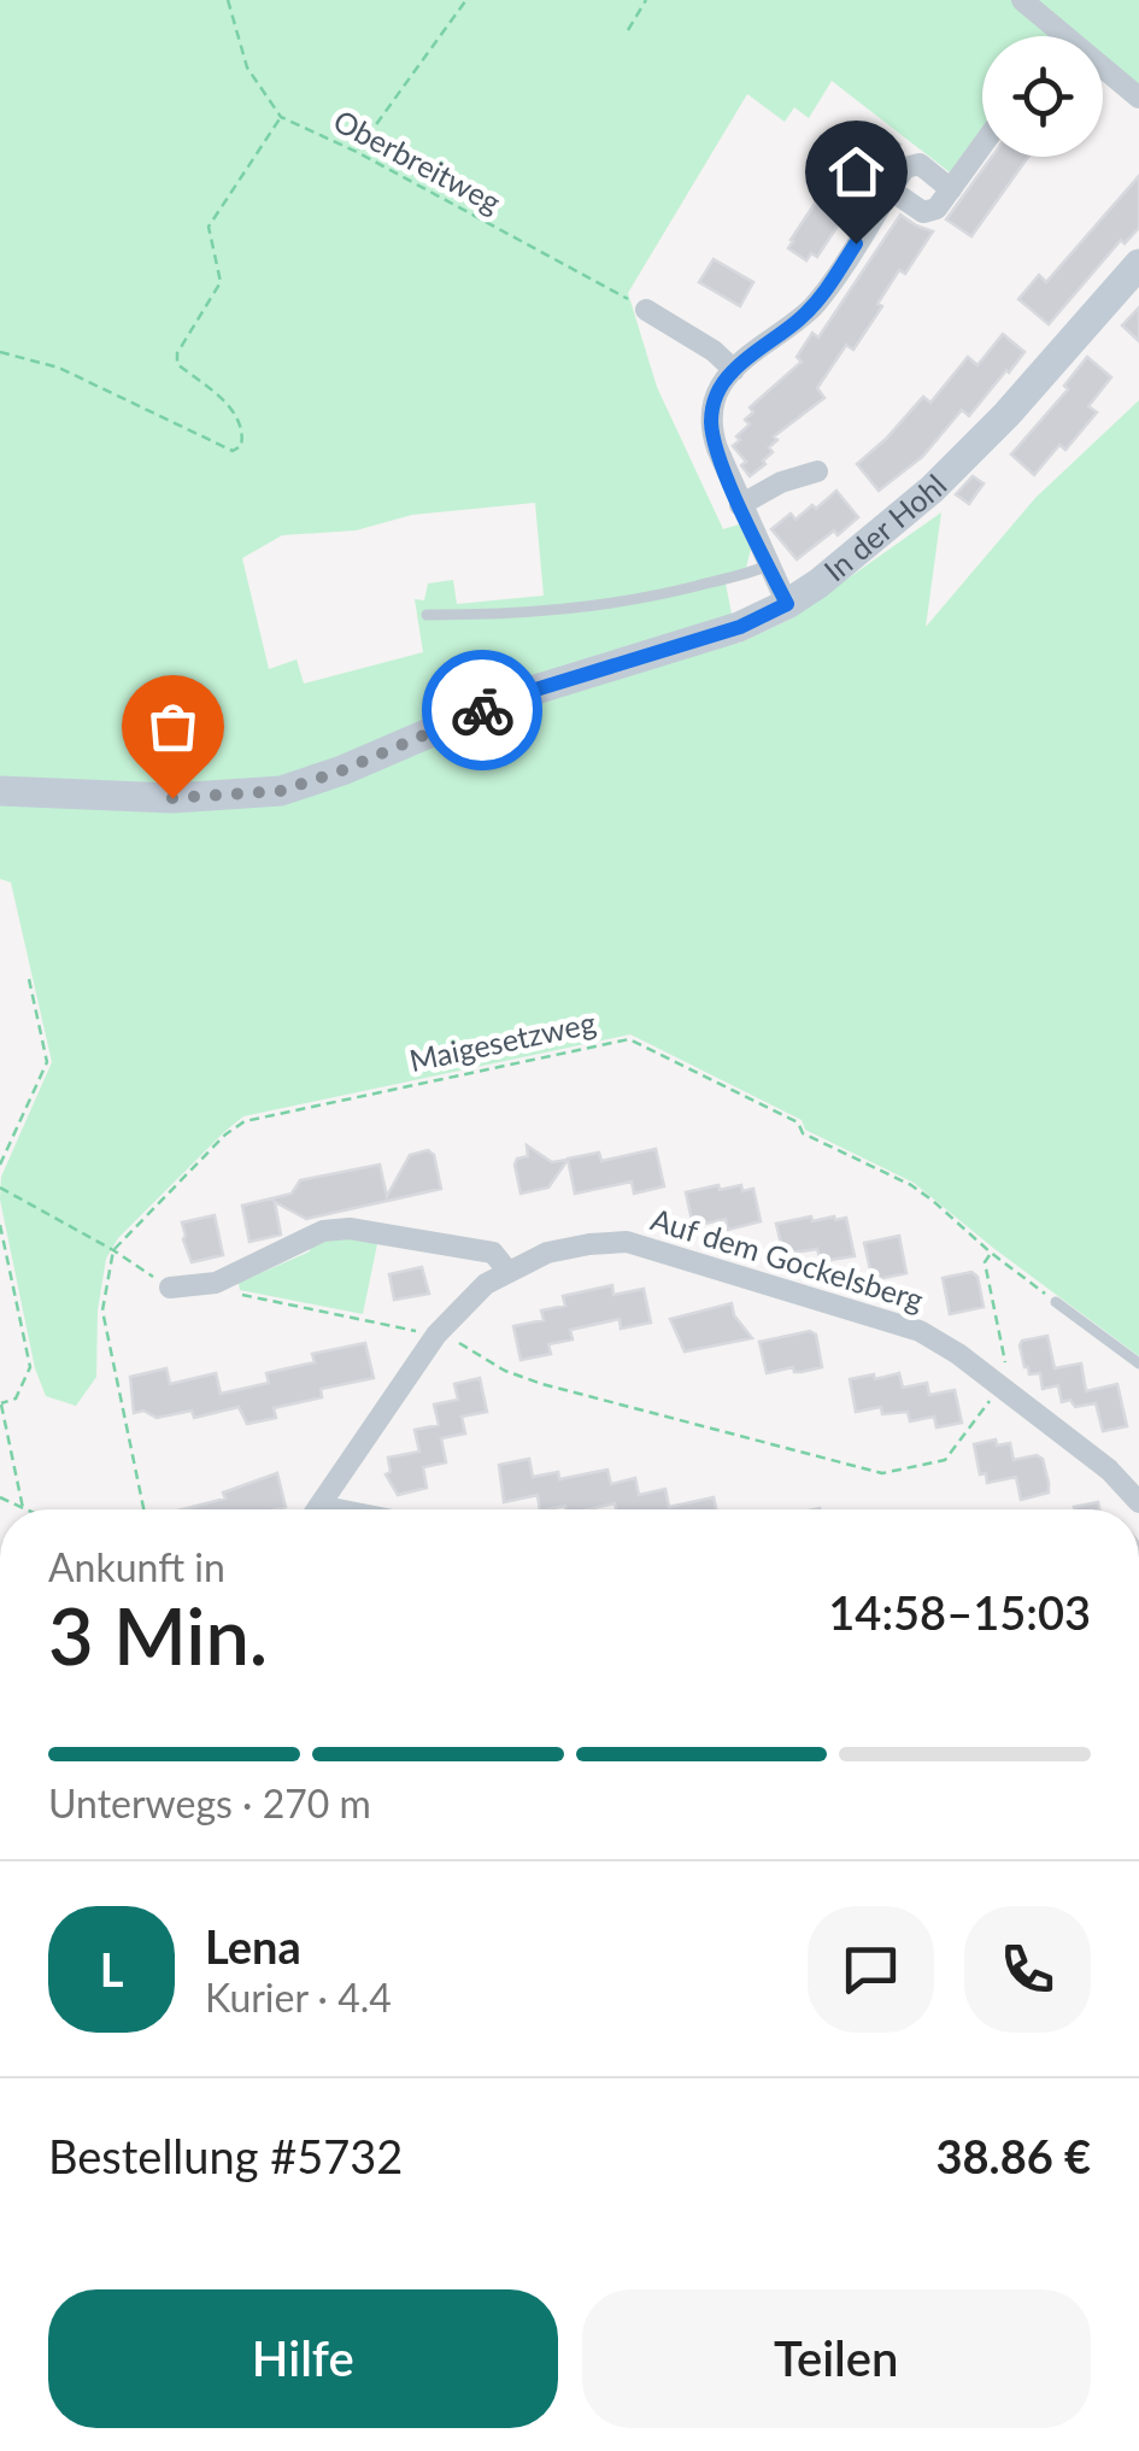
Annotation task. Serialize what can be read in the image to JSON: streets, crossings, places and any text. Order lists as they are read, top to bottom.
{
  "streets": {
    "street": ["In der Hohl", "Auf dem Gockelsberg"],
    "path": ["Oberbreitweg", "Maigesetzweg"]
  },
  "page": {
    "heading": ["3 Min.", "Ankunft in", "14:58–15:03"],
    "panel": [
      "Lena",
      "Kurier · 4.4",
      "Bestellung #5732",
      "38.86 €"
    ],
    "bar": "Unterwegs · 270 m",
    "round": "L",
    "buttons": ["Hilfe", "Teilen"]
  }
}
